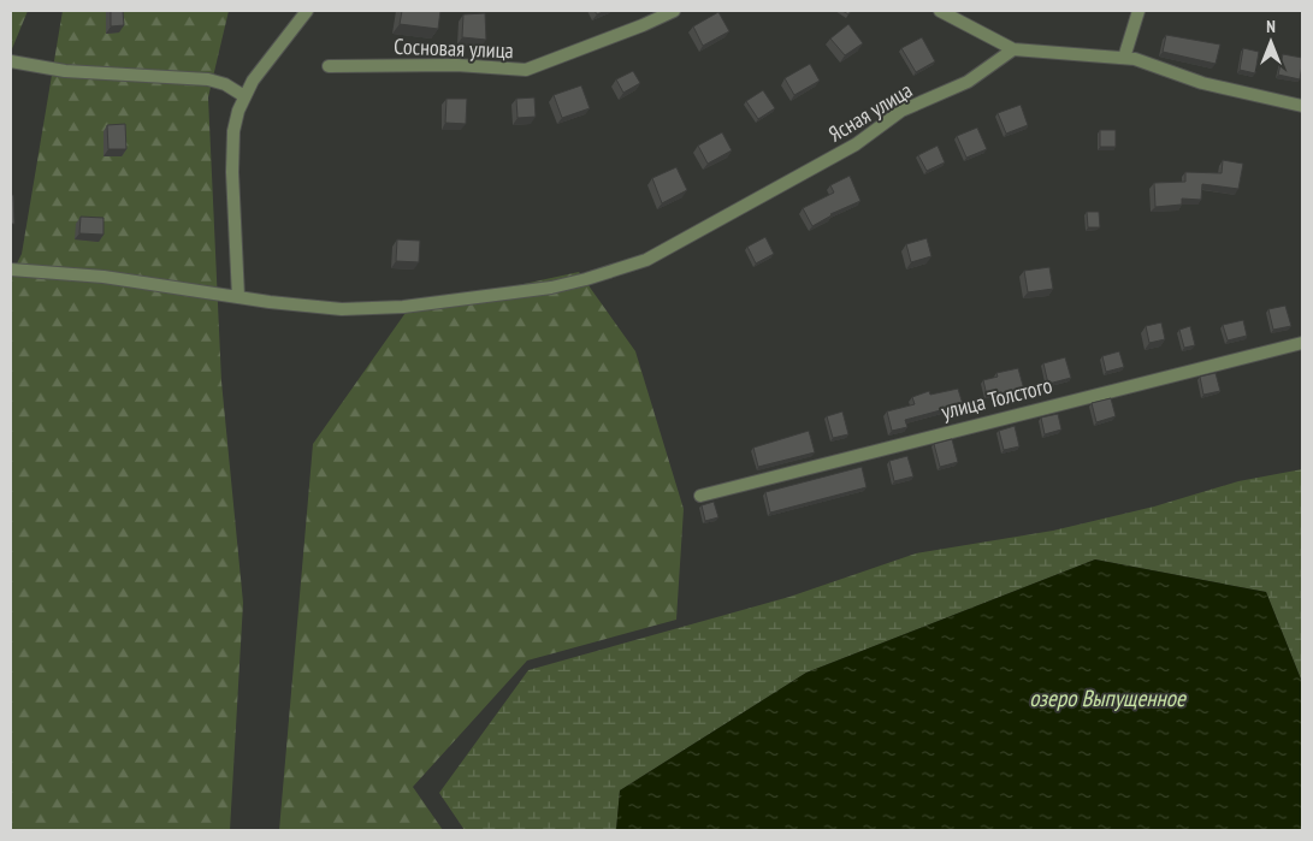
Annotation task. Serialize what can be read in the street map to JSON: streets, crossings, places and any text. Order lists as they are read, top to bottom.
{
  "streets": {
    "street": ["Сосновая улица", "Ясная улица", "улица Толстого"]
  },
  "water": ["озеро Выпущенное"],
  "north": "top"
}
